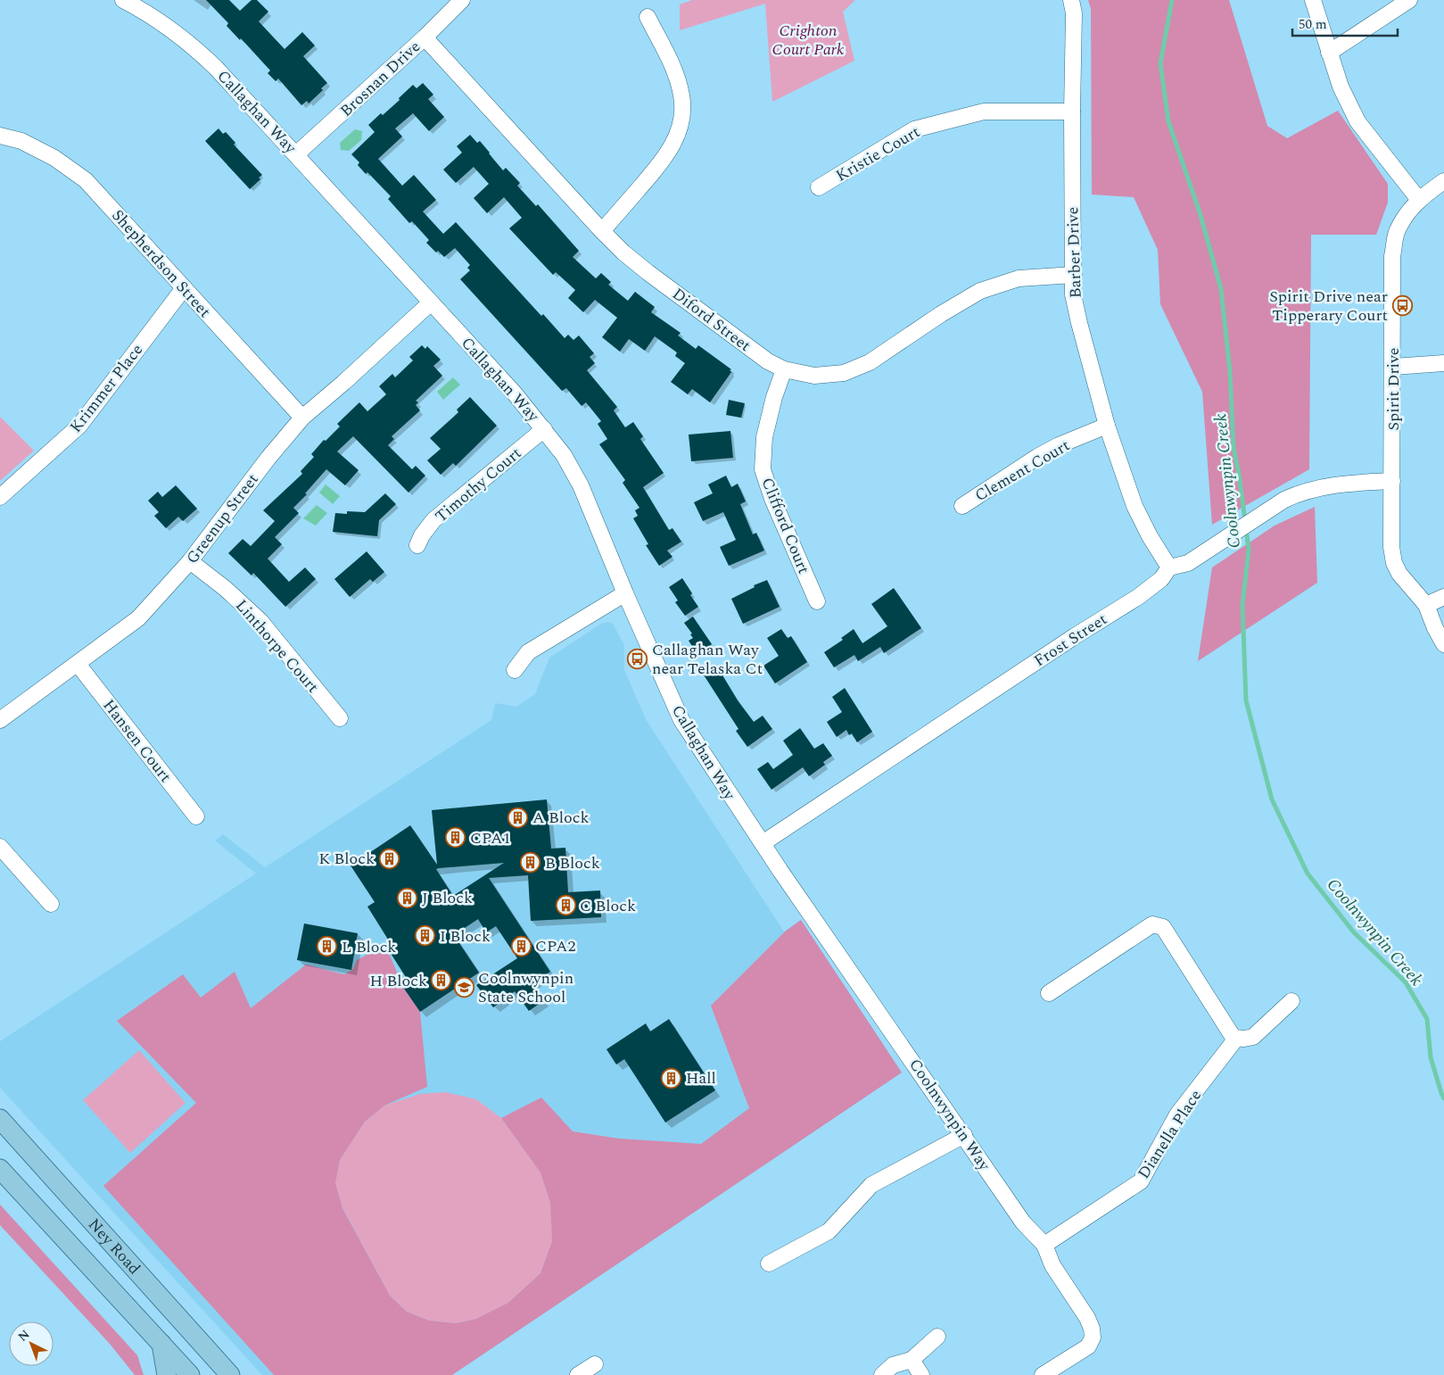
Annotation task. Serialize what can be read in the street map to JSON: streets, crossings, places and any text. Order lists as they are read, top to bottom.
{
  "streets": {
    "main road": ["Ney Road"],
    "street": [
      "Brosnan Drive",
      "Callaghan Way",
      "Kristie Court",
      "Barber Drive",
      "Shepherdson Street",
      "Diford Street",
      "Krimmer Place",
      "Spirit Drive",
      "Clement Court",
      "Timothy Court",
      "Greenup Street",
      "Clifford Court",
      "Frost Street",
      "Linthorpe Court",
      "Hansen Court",
      "Coolnwynpin Way",
      "Dianella Place"
    ]
  },
  "crossings": [
    ["Brosnan Drive", "Callaghan Way"],
    ["Brosnan Drive", "Diford Street"],
    ["Callaghan Way", "Timothy Court"],
    ["Callaghan Way", "Greenup Street"],
    ["Callaghan Way", "Frost Street"],
    ["Callaghan Way", "Coolnwynpin Way"],
    ["Kristie Court", "Barber Drive"],
    ["Barber Drive", "Diford Street"],
    ["Barber Drive", "Clement Court"],
    ["Barber Drive", "Frost Street"],
    ["Shepherdson Street", "Krimmer Place"],
    ["Shepherdson Street", "Greenup Street"],
    ["Diford Street", "Clifford Court"],
    ["Greenup Street", "Linthorpe Court"],
    ["Greenup Street", "Hansen Court"],
    ["Frost Street", "Coolnwynpin Way"],
    ["Coolnwynpin Way", "Dianella Place"]
  ],
  "water": ["Coolnwynpin Creek"],
  "parks": ["Crighton Court Park"],
  "places": {
    "bus stop": ["Spirit Drive near Tipperary Court", "Callaghan Way near Telaska Ct"],
    "building": [
      "A Block",
      "CPA1",
      "K Block",
      "B Block",
      "J Block",
      "C Block",
      "I Block",
      "CPA2",
      "L Block",
      "H Block",
      "Hall"
    ],
    "school or university": ["Coolnwynpin State School"]
  },
  "scale_bar": "50 m",
  "north": "top left"
}
